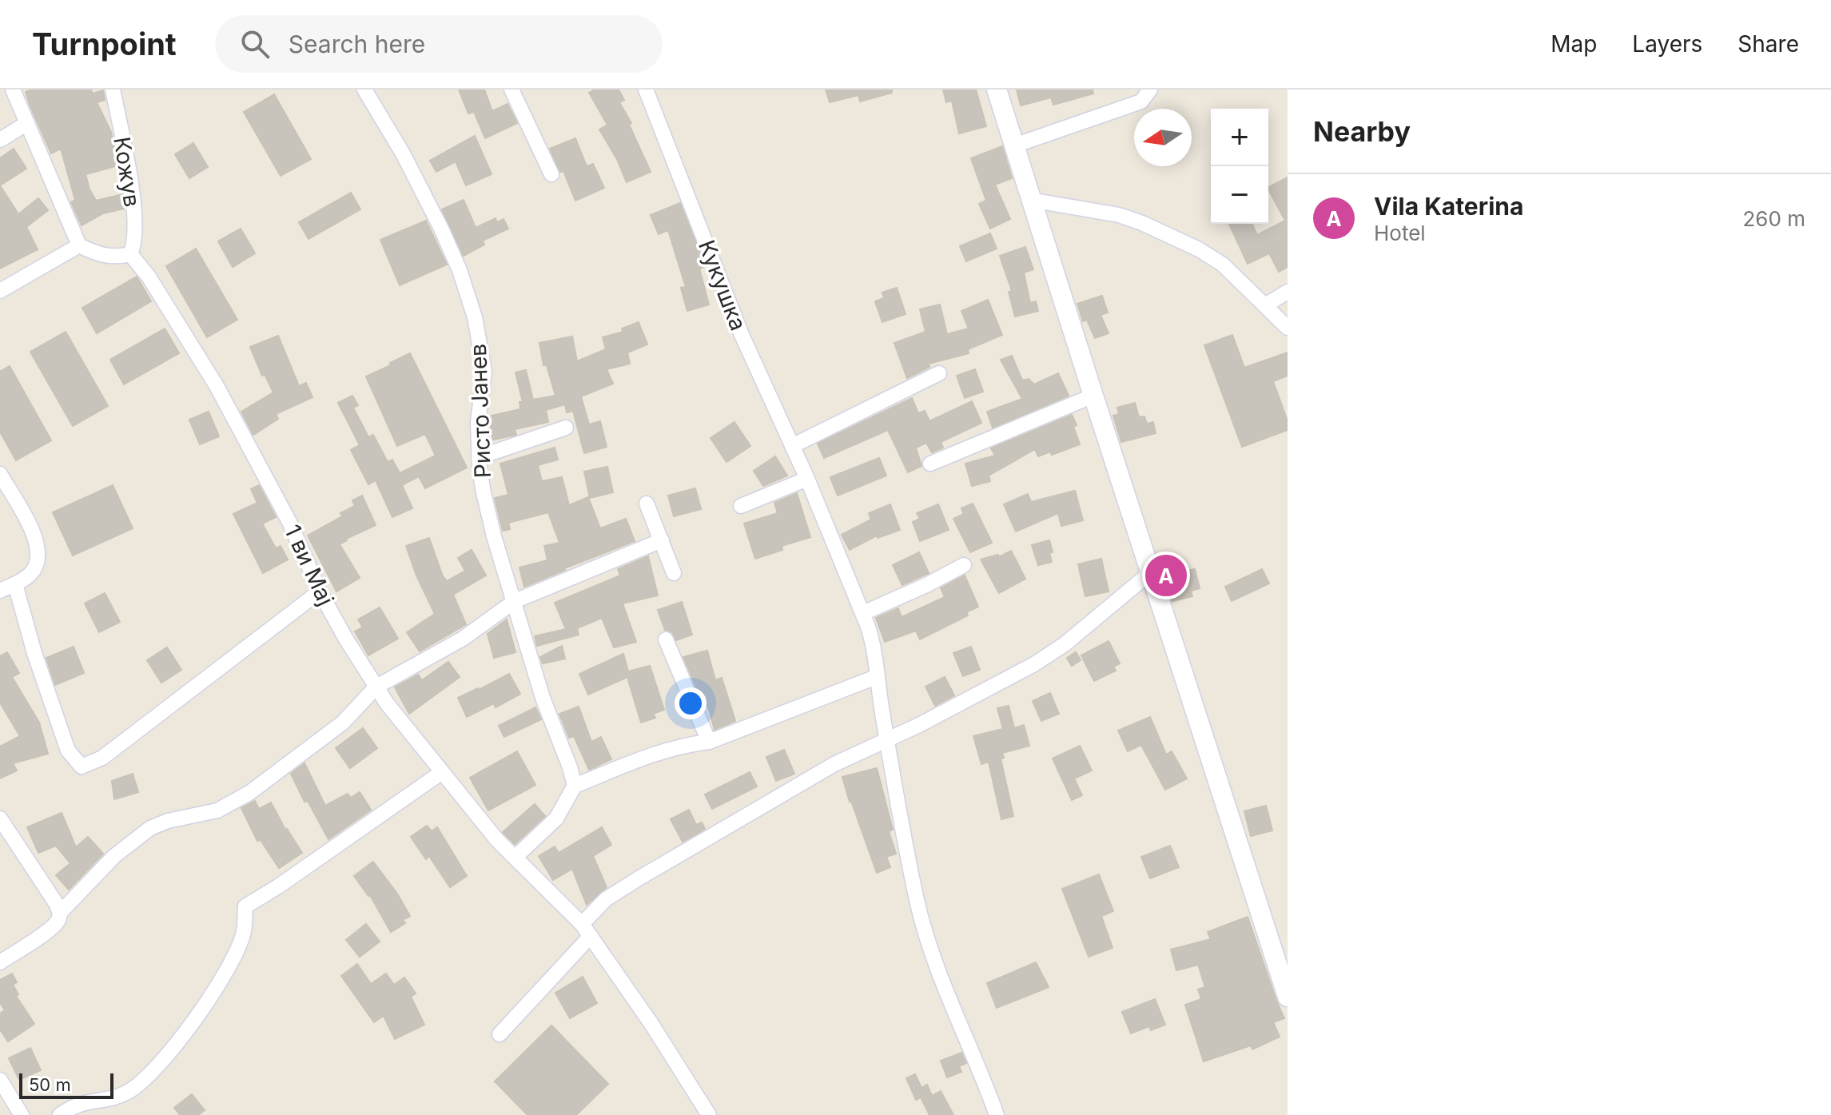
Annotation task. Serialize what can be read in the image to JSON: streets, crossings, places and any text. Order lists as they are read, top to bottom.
{
  "streets": {
    "street": [
      "Кожув",
      "Кукушка",
      "Ристо Јанев",
      "1 ви Мај"
    ]
  },
  "crossings": [
    ["Кожув", "1 ви Мај"]
  ],
  "scale_bar": "50 m",
  "north": "left",
  "page": {
    "header": "Turnpoint",
    "search": "Search here",
    "nav": ["Map", "Layers", "Share"],
    "heading": "Nearby",
    "map_buttons": ["+", "−"],
    "list": [
      {
        "mark": "A",
        "name": "Vila Katerina",
        "note": "Hotel",
        "value": "260 m"
      }
    ],
    "pins": "A",
    "scale": "50 m"
  }
}
